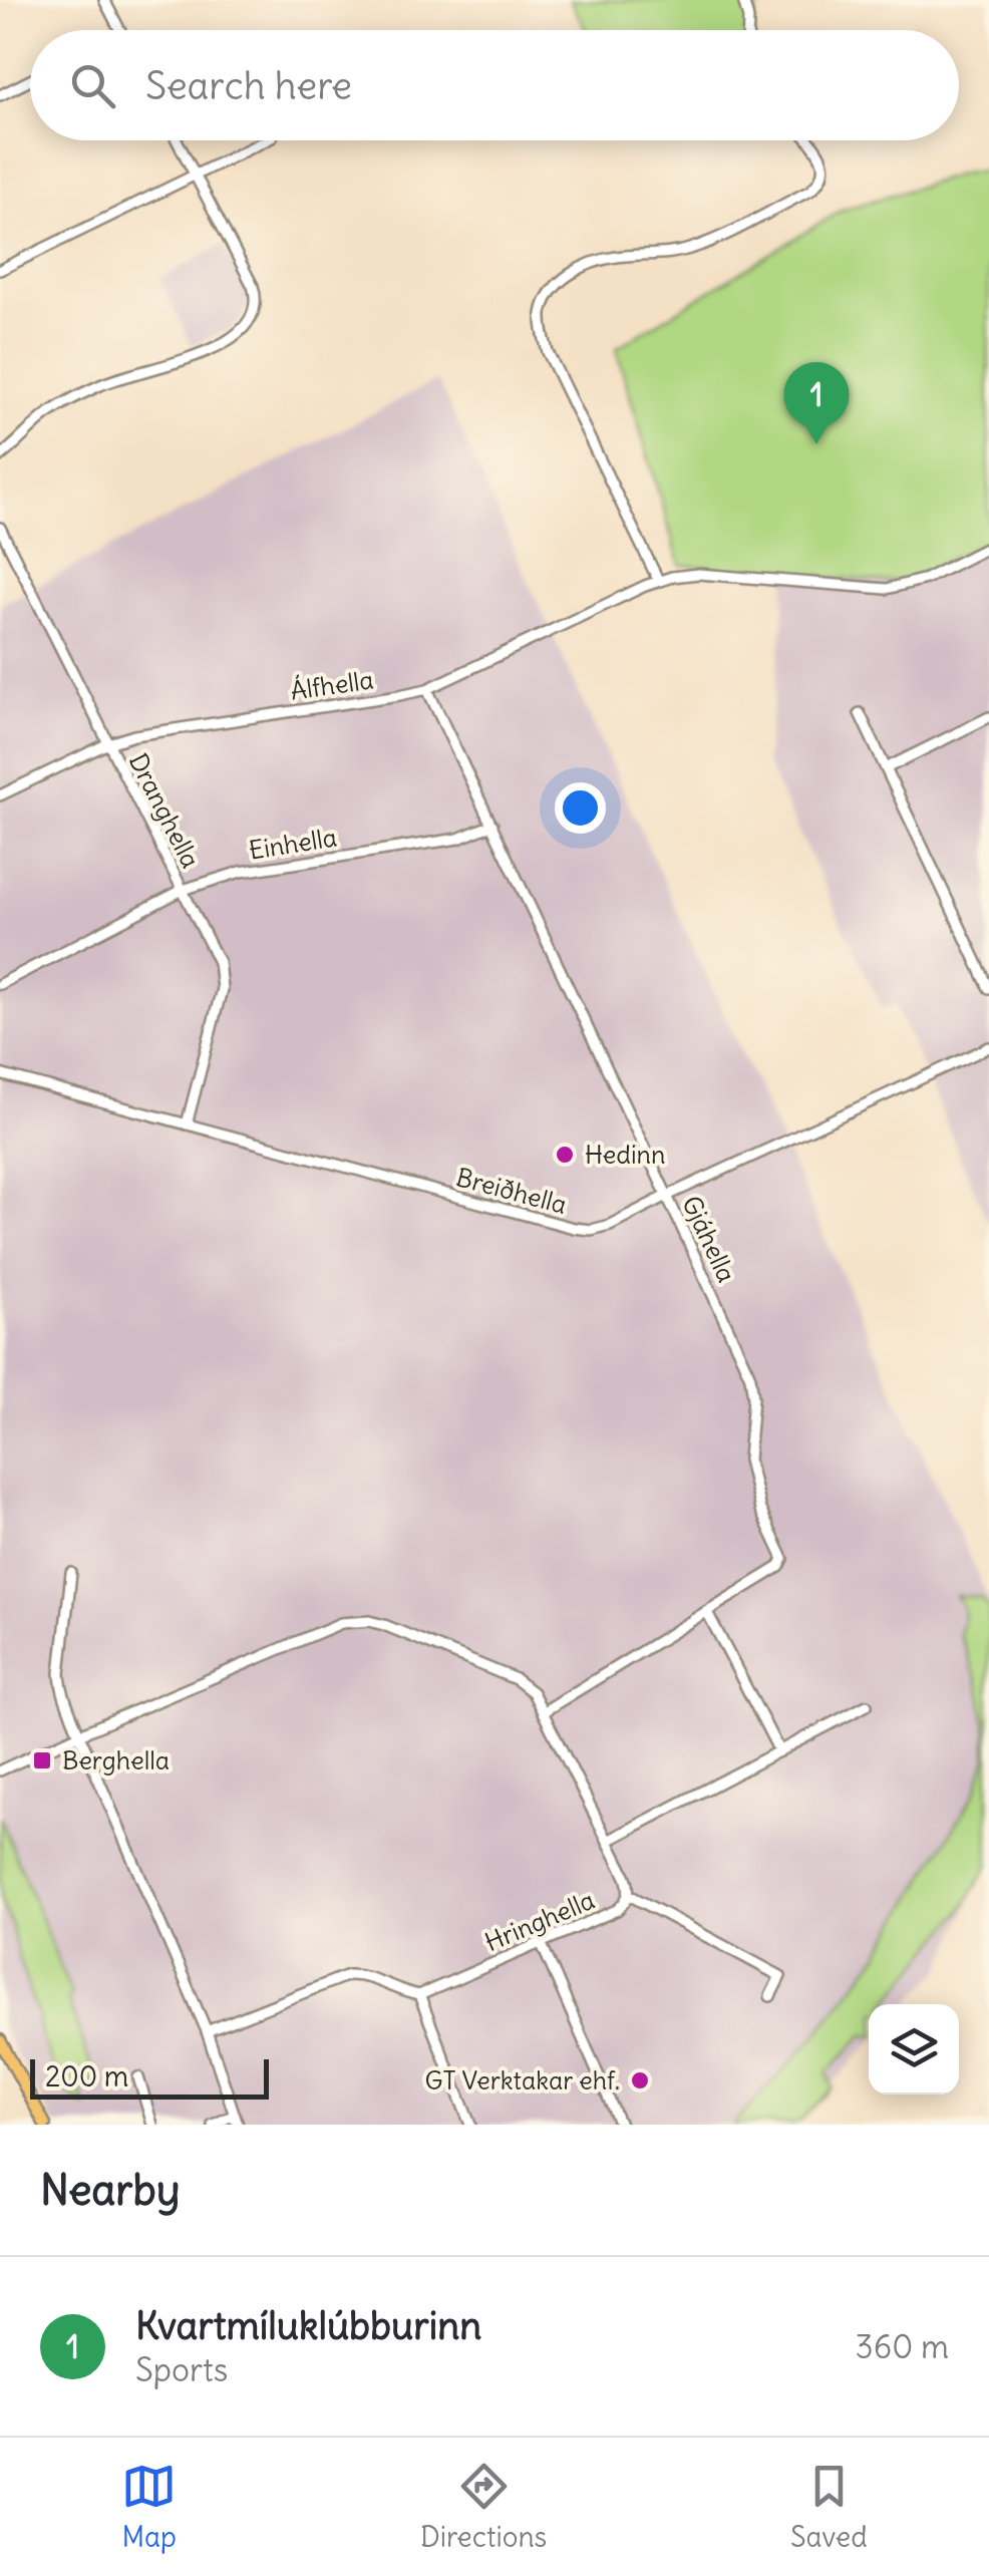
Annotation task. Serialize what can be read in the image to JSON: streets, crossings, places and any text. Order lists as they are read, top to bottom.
{
  "streets": {
    "street": [
      "Álfhella",
      "Dranghella",
      "Einhella",
      "Breiðhella",
      "Gjáhella",
      "Hringhella"
    ]
  },
  "crossings": [
    ["Álfhella", "Dranghella"],
    ["Álfhella", "Gjáhella"],
    ["Dranghella", "Einhella"],
    ["Dranghella", "Breiðhella"],
    ["Einhella", "Gjáhella"],
    ["Breiðhella", "Gjáhella"],
    ["Gjáhella", "Hringhella"]
  ],
  "places": {
    "other": ["Hedinn", "GT Verktakar ehf."],
    "transit": ["Berghella"]
  },
  "scale_bar": "200 m",
  "page": {
    "search": "Search here",
    "pins": "1",
    "scale": "200 m",
    "heading": "Nearby",
    "list": [
      {
        "mark": "1",
        "name": "Kvartmíluklúbburinn",
        "note": "Sports",
        "value": "360 m"
      }
    ],
    "nav": ["Map", "Directions", "Saved"]
  }
}
